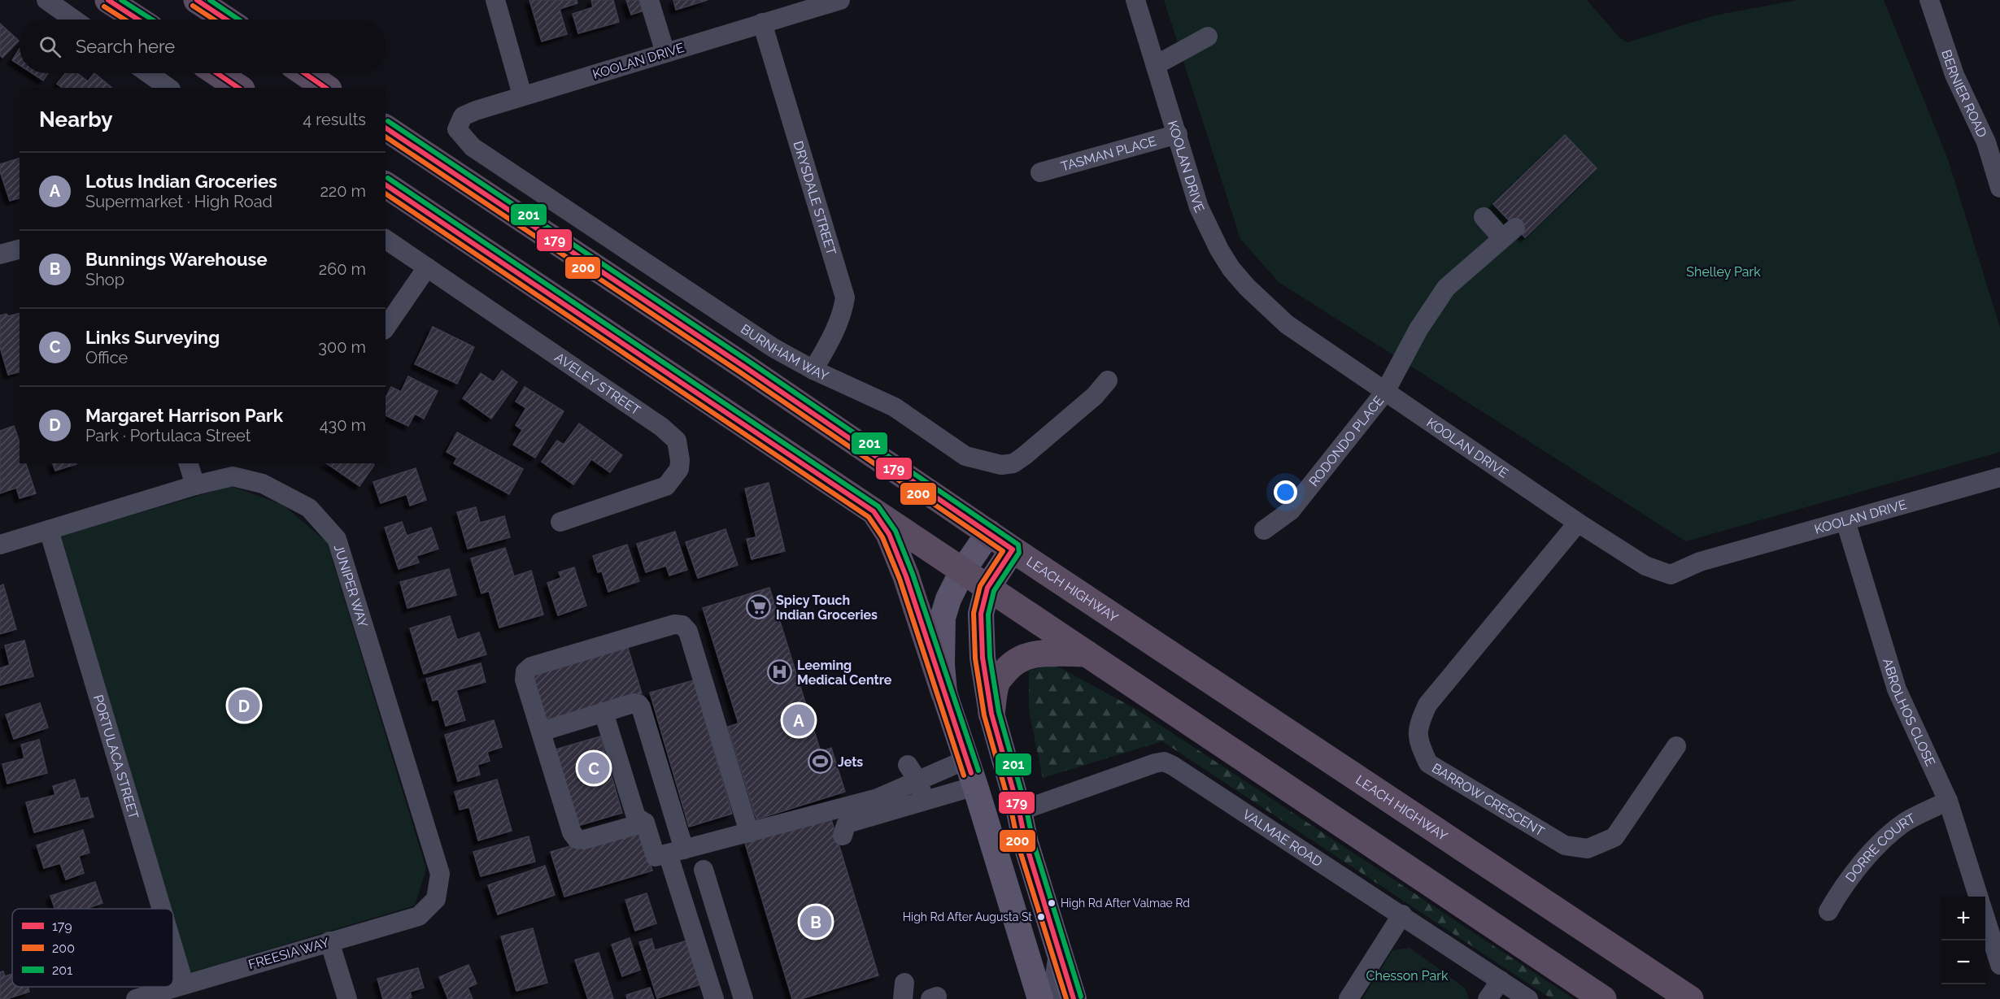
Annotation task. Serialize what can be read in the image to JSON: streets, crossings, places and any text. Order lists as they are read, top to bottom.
{
  "streets": {
    "highway": ["LEACH HIGHWAY"],
    "street": [
      "KOOLAN DRIVE",
      "BERNIER ROAD",
      "TASMAN PLACE",
      "DRYSDALE STREET",
      "BURNHAM WAY",
      "AVELEY STREET",
      "RODONDO PLACE",
      "JUNIPER WAY",
      "ABROLHOS CLOSE",
      "PORTULACA STREET",
      "BARROW CRESCENT",
      "VALMAE ROAD",
      "DORRE COURT",
      "FREESIA WAY"
    ]
  },
  "crossings": [
    ["KOOLAN DRIVE", "TASMAN PLACE"],
    ["KOOLAN DRIVE", "DRYSDALE STREET"],
    ["KOOLAN DRIVE", "BURNHAM WAY"],
    ["KOOLAN DRIVE", "RODONDO PLACE"],
    ["KOOLAN DRIVE", "ABROLHOS CLOSE"],
    ["KOOLAN DRIVE", "BARROW CRESCENT"],
    ["DRYSDALE STREET", "BURNHAM WAY"],
    ["JUNIPER WAY", "PORTULACA STREET"],
    ["JUNIPER WAY", "FREESIA WAY"],
    ["ABROLHOS CLOSE", "DORRE COURT"],
    ["PORTULACA STREET", "FREESIA WAY"]
  ],
  "parks": ["Shelley Park", "Chesson Park"],
  "places": {
    "supermarket": ["Spicy Touch Indian Groceries"],
    "hospital": ["Leeming Medical Centre"],
    "sports": ["Jets"],
    "other": ["High Rd After Valmae Rd", "High Rd After Augusta St"]
  },
  "lines": ["transit line 179", "transit line 201", "transit line 200"],
  "legend": ["179", "200", "201"],
  "page": {
    "search": "Search here",
    "heading": ["Nearby", "4 results"],
    "list": [
      {
        "mark": "A",
        "name": "Lotus Indian Groceries",
        "note": "Supermarket · High Road",
        "value": "220 m"
      },
      {
        "mark": "B",
        "name": "Bunnings Warehouse",
        "note": "Shop",
        "value": "260 m"
      },
      {
        "mark": "C",
        "name": "Links Surveying",
        "note": "Office",
        "value": "300 m"
      },
      {
        "mark": "D",
        "name": "Margaret Harrison Park",
        "note": "Park · Portulaca Street",
        "value": "430 m"
      }
    ],
    "pins": [
      "D",
      "A",
      "C",
      "B"
    ],
    "map_buttons": ["+", "−"]
  }
}
